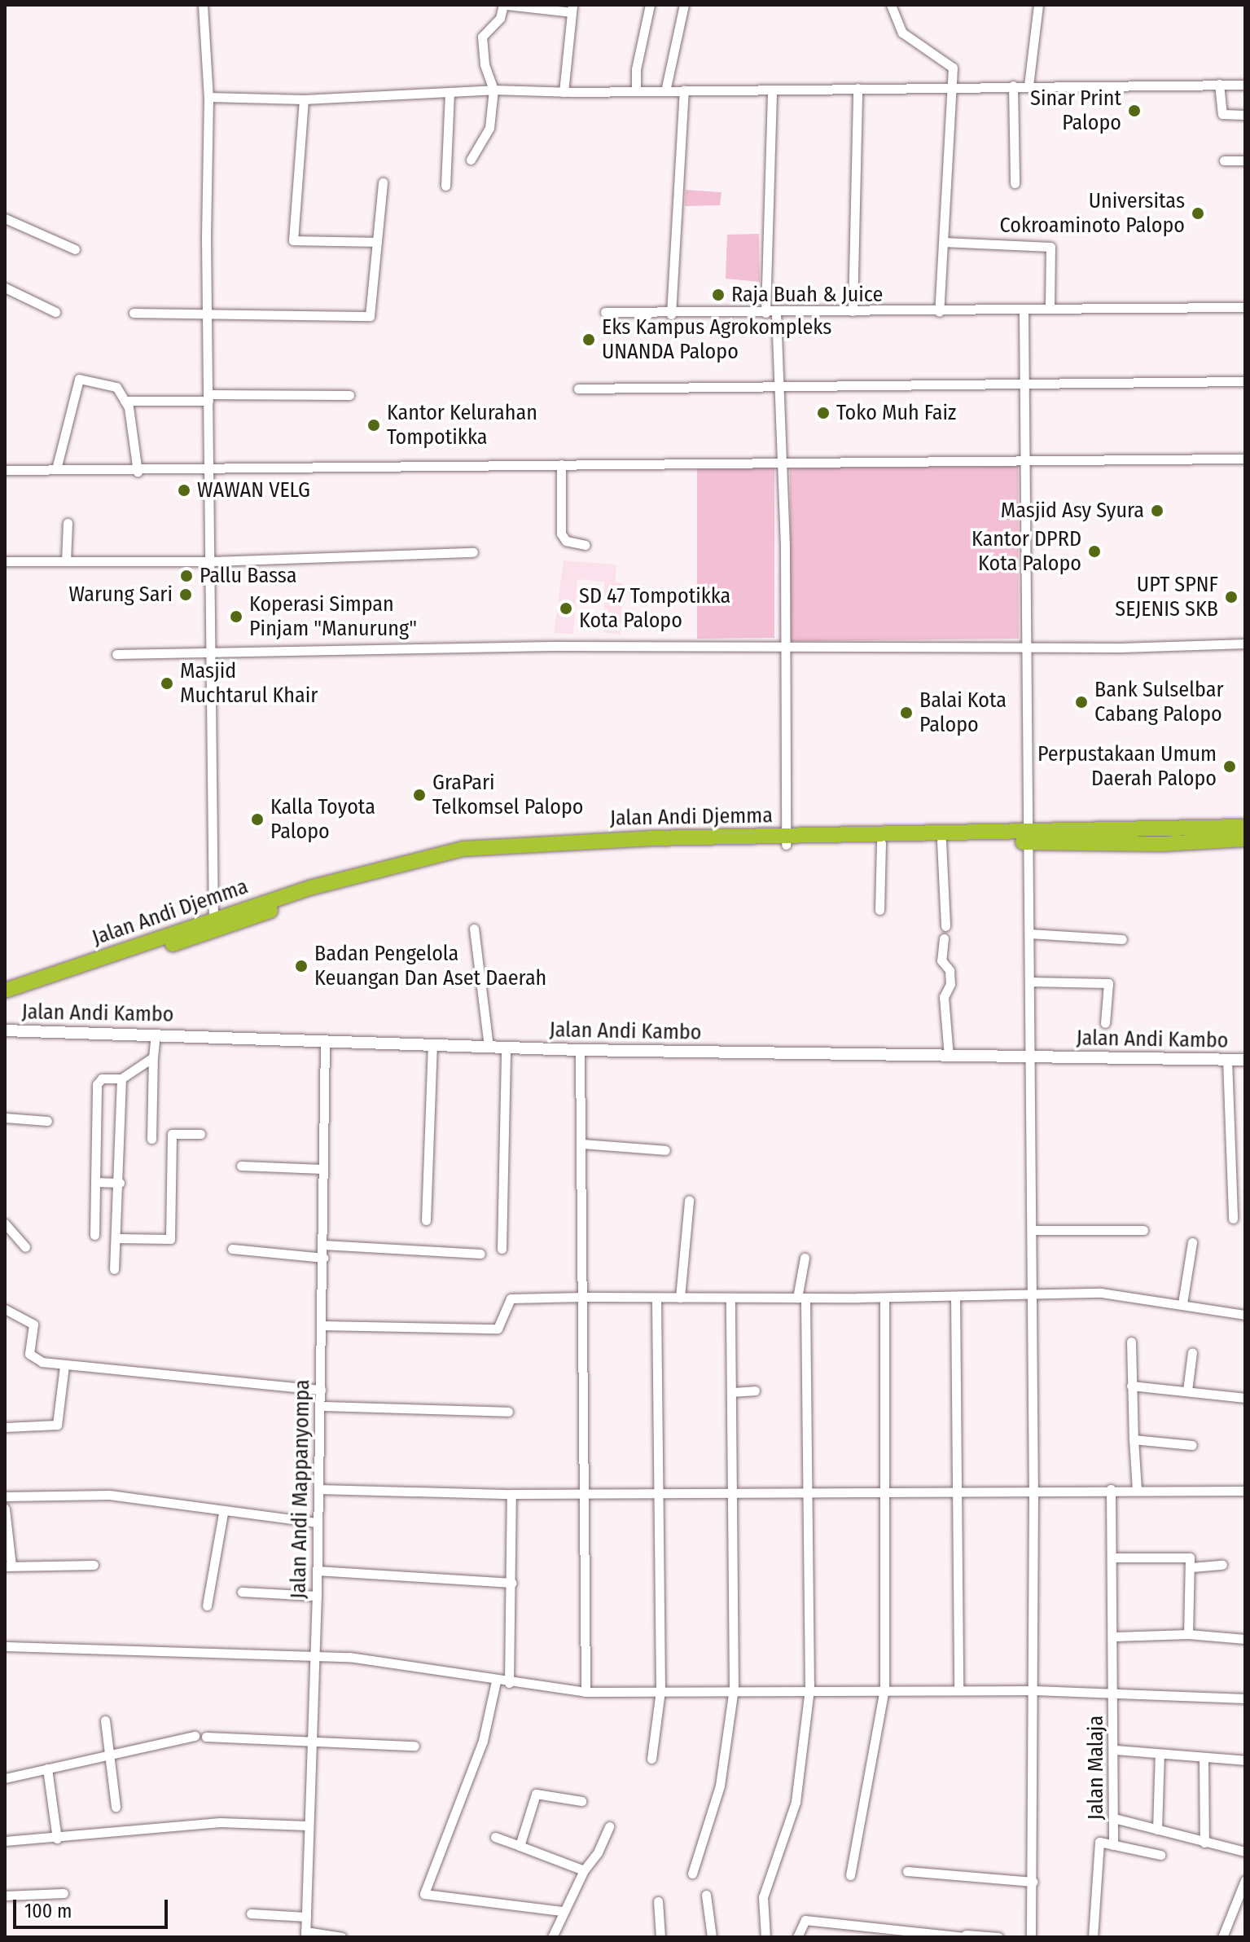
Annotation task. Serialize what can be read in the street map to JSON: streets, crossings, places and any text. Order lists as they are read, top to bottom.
{
  "streets": {
    "highway": ["Jalan Andi Djemma"],
    "street": ["Jalan Andi Kambo", "Jalan Andi Mappanyompa", "Jalan Malaja"]
  },
  "crossings": [
    ["Jalan Andi Kambo", "Jalan Andi Mappanyompa"]
  ],
  "places": [
    "Sinar Print Palopo",
    "Universitas Cokroaminoto Palopo",
    "Raja Buah & Juice",
    "Eks Kampus Agrokompleks UNANDA Palopo",
    "Toko Muh Faiz",
    "Kantor Kelurahan Tompotikka",
    "WAWAN VELG",
    "Masjid Asy Syura",
    "Kantor DPRD Kota Palopo",
    "Pallu Bassa",
    "Warung Sari",
    "UPT SPNF SEJENIS SKB",
    "SD 47 Tompotikka Kota Palopo",
    "Koperasi Simpan Pinjam \"Manurung\"",
    "Masjid Muchtarul Khair",
    "Bank Sulselbar Cabang Palopo",
    "Balai Kota Palopo",
    "Perpustakaan Umum Daerah Palopo",
    "GraPari Telkomsel Palopo",
    "Kalla Toyota Palopo",
    "Badan Pengelola Keuangan Dan Aset Daerah"
  ],
  "scale_bar": "100 m"
}
